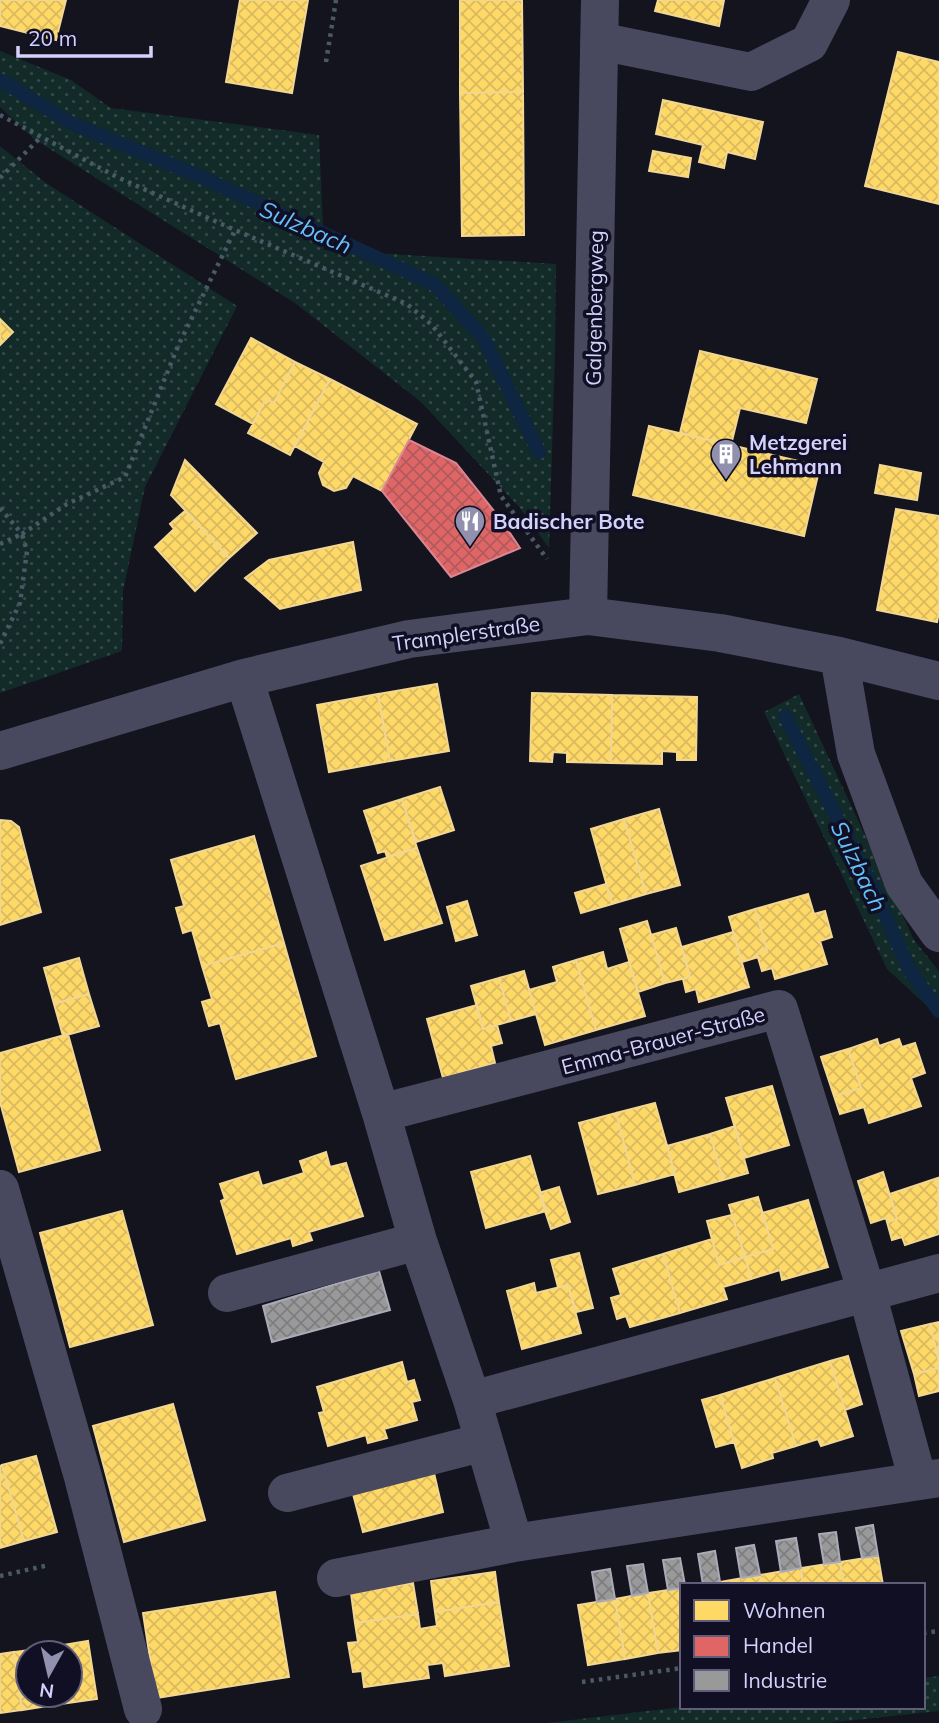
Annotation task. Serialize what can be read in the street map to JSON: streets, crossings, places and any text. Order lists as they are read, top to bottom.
{
  "streets": {
    "street": ["Galgenbergweg", "Tramplerstraße", "Emma-Brauer-Straße"]
  },
  "crossings": [
    ["Galgenbergweg", "Tramplerstraße"]
  ],
  "water": ["Sulzbach"],
  "places": {
    "building": ["Metzgerei Lehmann"],
    "restaurant": ["Badischer Bote"]
  },
  "legend": ["Wohnen", "Handel", "Industrie"],
  "scale_bar": "20 m",
  "north": "bottom"
}
